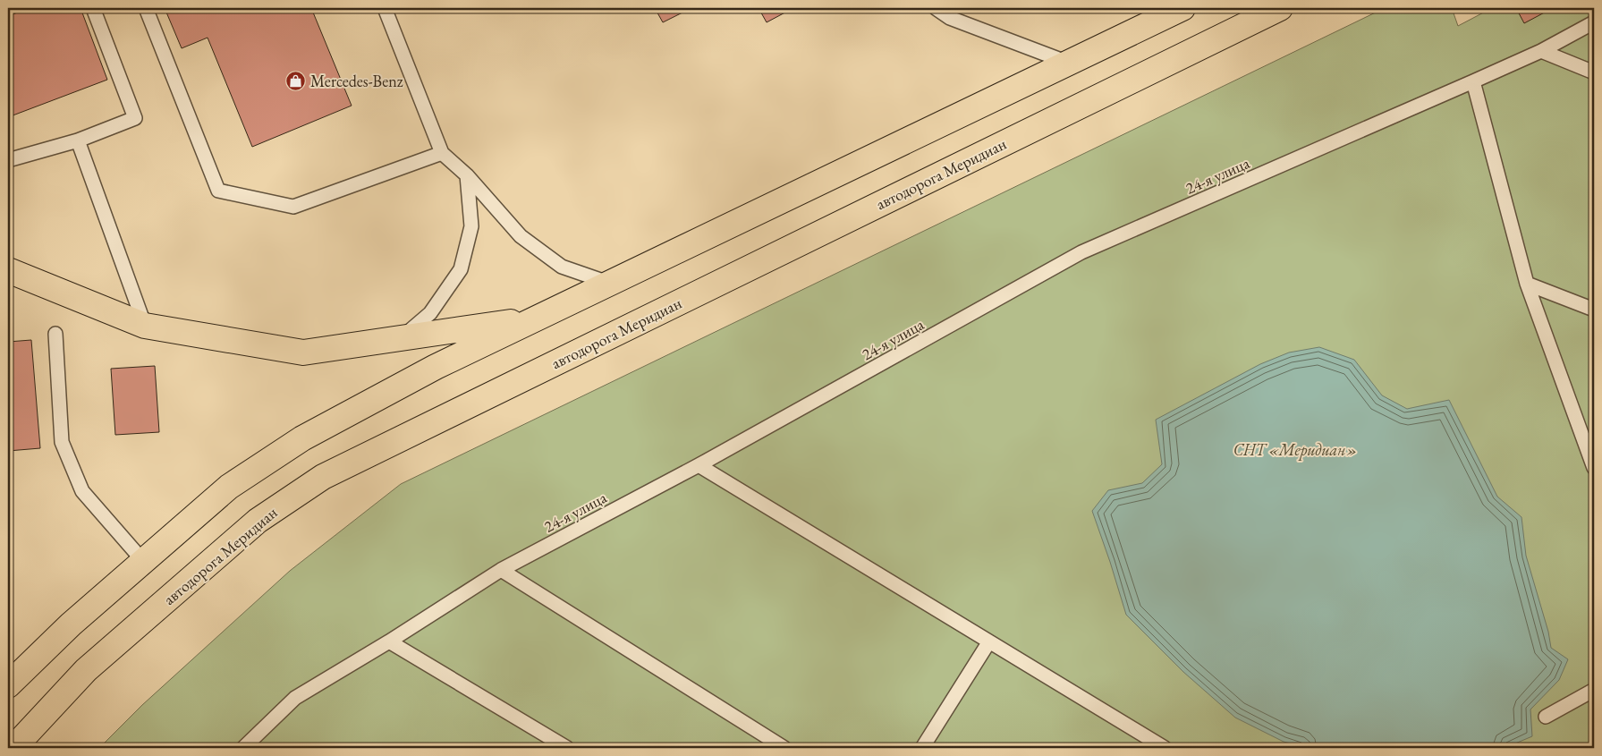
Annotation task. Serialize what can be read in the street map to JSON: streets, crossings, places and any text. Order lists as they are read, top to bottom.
{
  "streets": {
    "main road": ["автодорога Меридиан"],
    "lane": ["24-я улица"]
  },
  "parks": ["СНТ «Меридиан»"],
  "places": {
    "shop": ["Mercedes-Benz"]
  }
}
